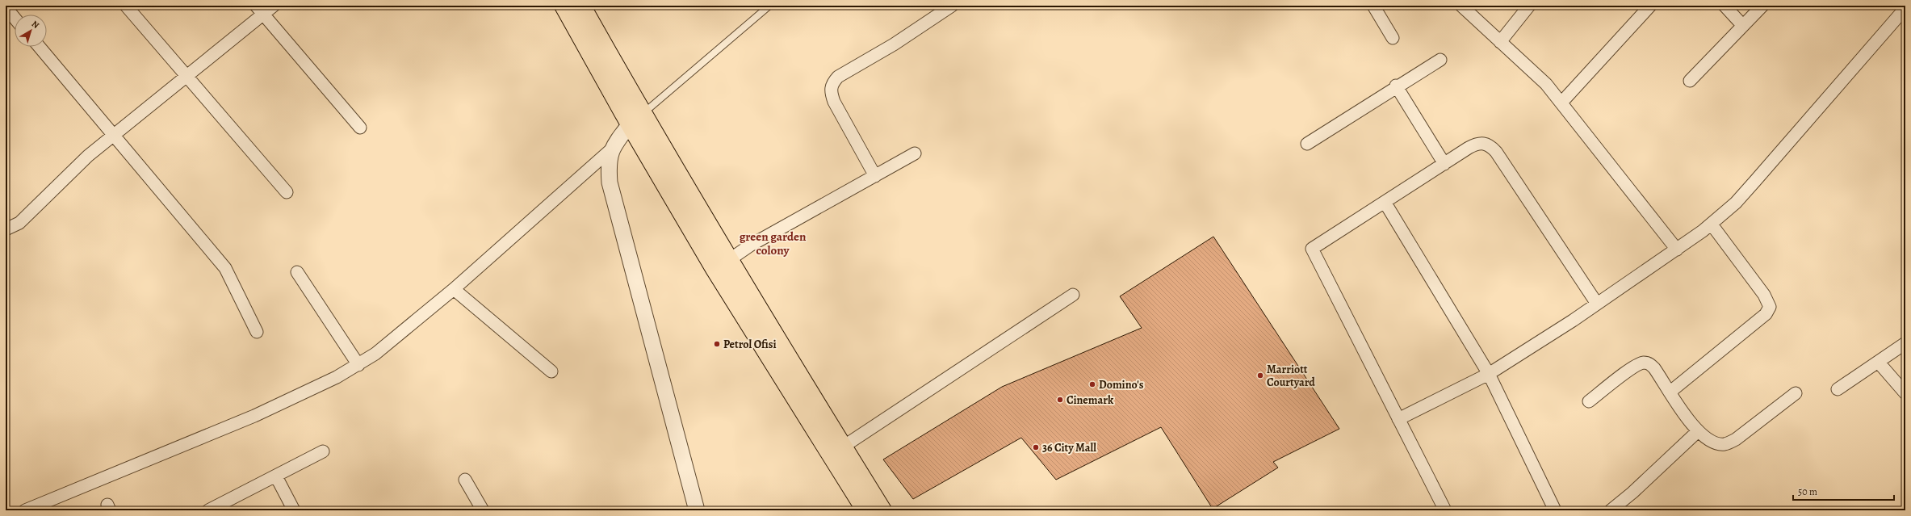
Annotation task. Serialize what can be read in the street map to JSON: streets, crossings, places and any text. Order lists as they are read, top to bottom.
{
  "districts": ["green garden colony"],
  "places": [
    "Petrol Ofisi",
    "Marriott Courtyard",
    "Domino's",
    "Cinemark",
    "36 City Mall"
  ],
  "scale_bar": "50 m",
  "north": "top right"
}
